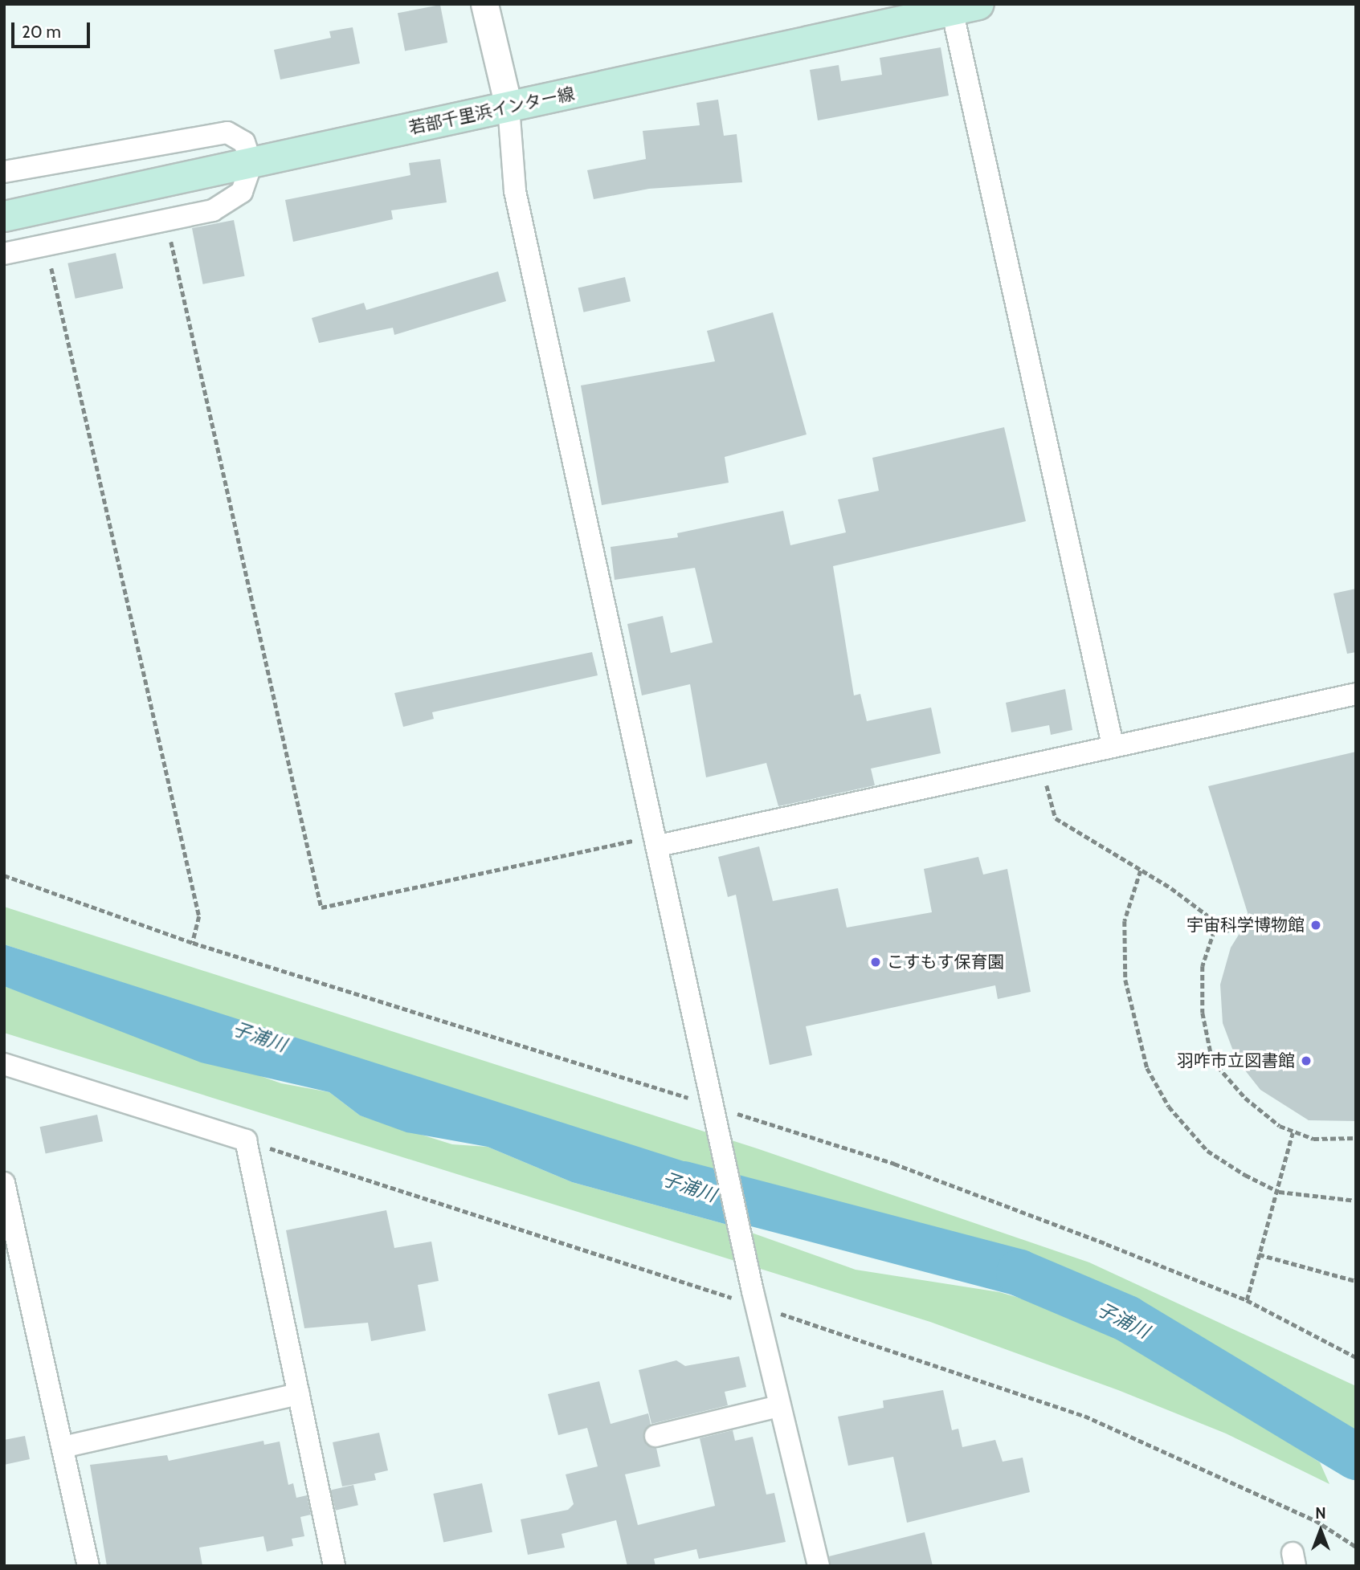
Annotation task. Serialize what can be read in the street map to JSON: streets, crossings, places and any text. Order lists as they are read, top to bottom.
{
  "streets": {
    "main road": ["若部千里浜インター線"]
  },
  "water": ["子浦川"],
  "places": ["宇宙科学博物館", "こすもす保育園", "羽咋市立図書館"],
  "scale_bar": "20 m",
  "north": "top"
}
